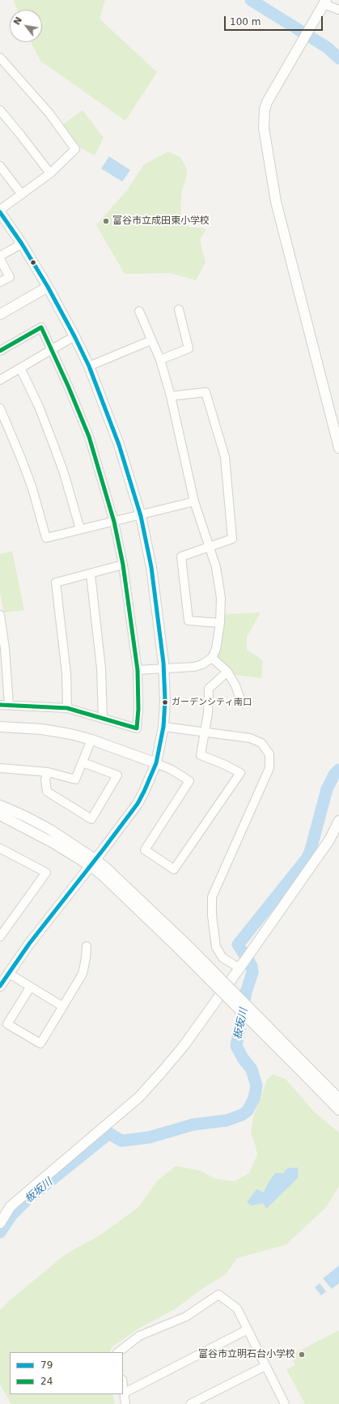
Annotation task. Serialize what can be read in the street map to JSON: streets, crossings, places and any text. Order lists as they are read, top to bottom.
{
  "water": ["板坂川"],
  "places": ["富谷市立成田東小学校", "ガーデンシティ南口", "富谷市立明石台小学校"],
  "lines": ["transit line 79", "transit line 24"],
  "legend": ["79", "24"],
  "scale_bar": "100 m",
  "north": "top left"
}
